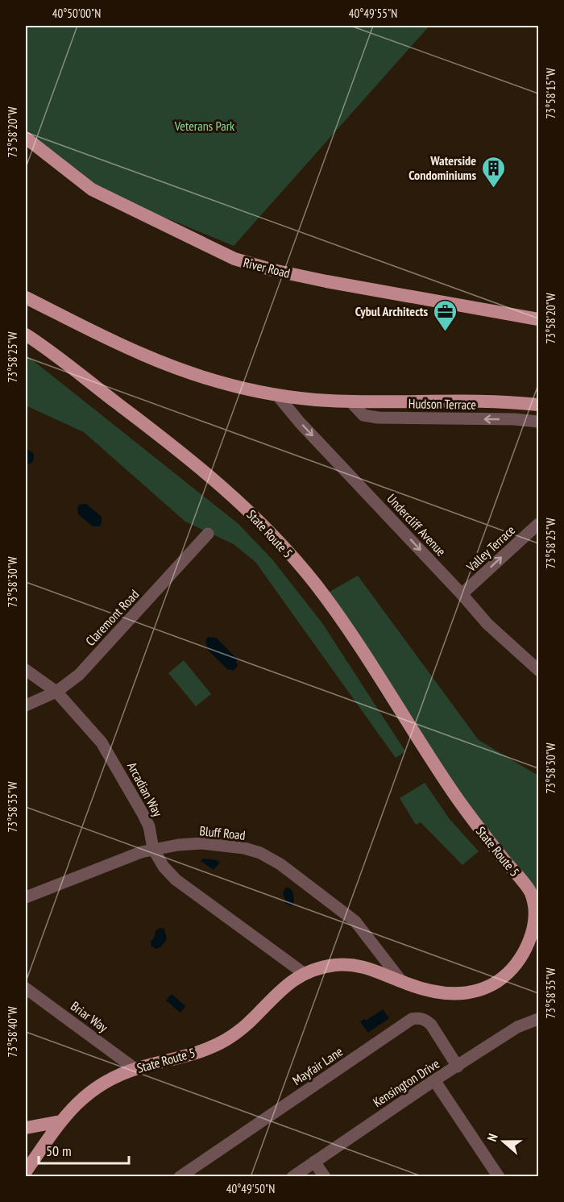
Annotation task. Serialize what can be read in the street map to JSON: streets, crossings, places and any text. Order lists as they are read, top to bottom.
{
  "streets": {
    "main road": ["River Road", "State Route 5"],
    "street": [
      "Hudson Terrace",
      "Undercliff Avenue",
      "Valley Terrace",
      "Claremont Road",
      "Arcadian Way",
      "Bluff Road",
      "Briar Way",
      "Mayfair Lane",
      "Kensington Drive"
    ]
  },
  "crossings": [
    ["Undercliff Avenue", "Valley Terrace"],
    ["State Route 5", "Arcadian Way"],
    ["State Route 5", "Bluff Road"],
    ["State Route 5", "Briar Way"],
    ["Claremont Road", "Arcadian Way"],
    ["Arcadian Way", "Bluff Road"],
    ["Mayfair Lane", "Kensington Drive"]
  ],
  "one_way": ["Hudson Terrace", "Undercliff Avenue", "Valley Terrace"],
  "parks": ["Veterans Park"],
  "places": {
    "building": ["Waterside Condominiums"],
    "office": ["Cybul Architects"]
  },
  "scale_bar": "50 m",
  "north": "left",
  "coordinates": [
    "40°50'00\"N",
    "40°49'55\"N",
    "73°58'15\"W",
    "73°58'20\"W",
    "73°58'25\"W",
    "73°58'30\"W",
    "73°58'35\"W",
    "73°58'40\"W",
    "40°49'50\"N"
  ]
}
